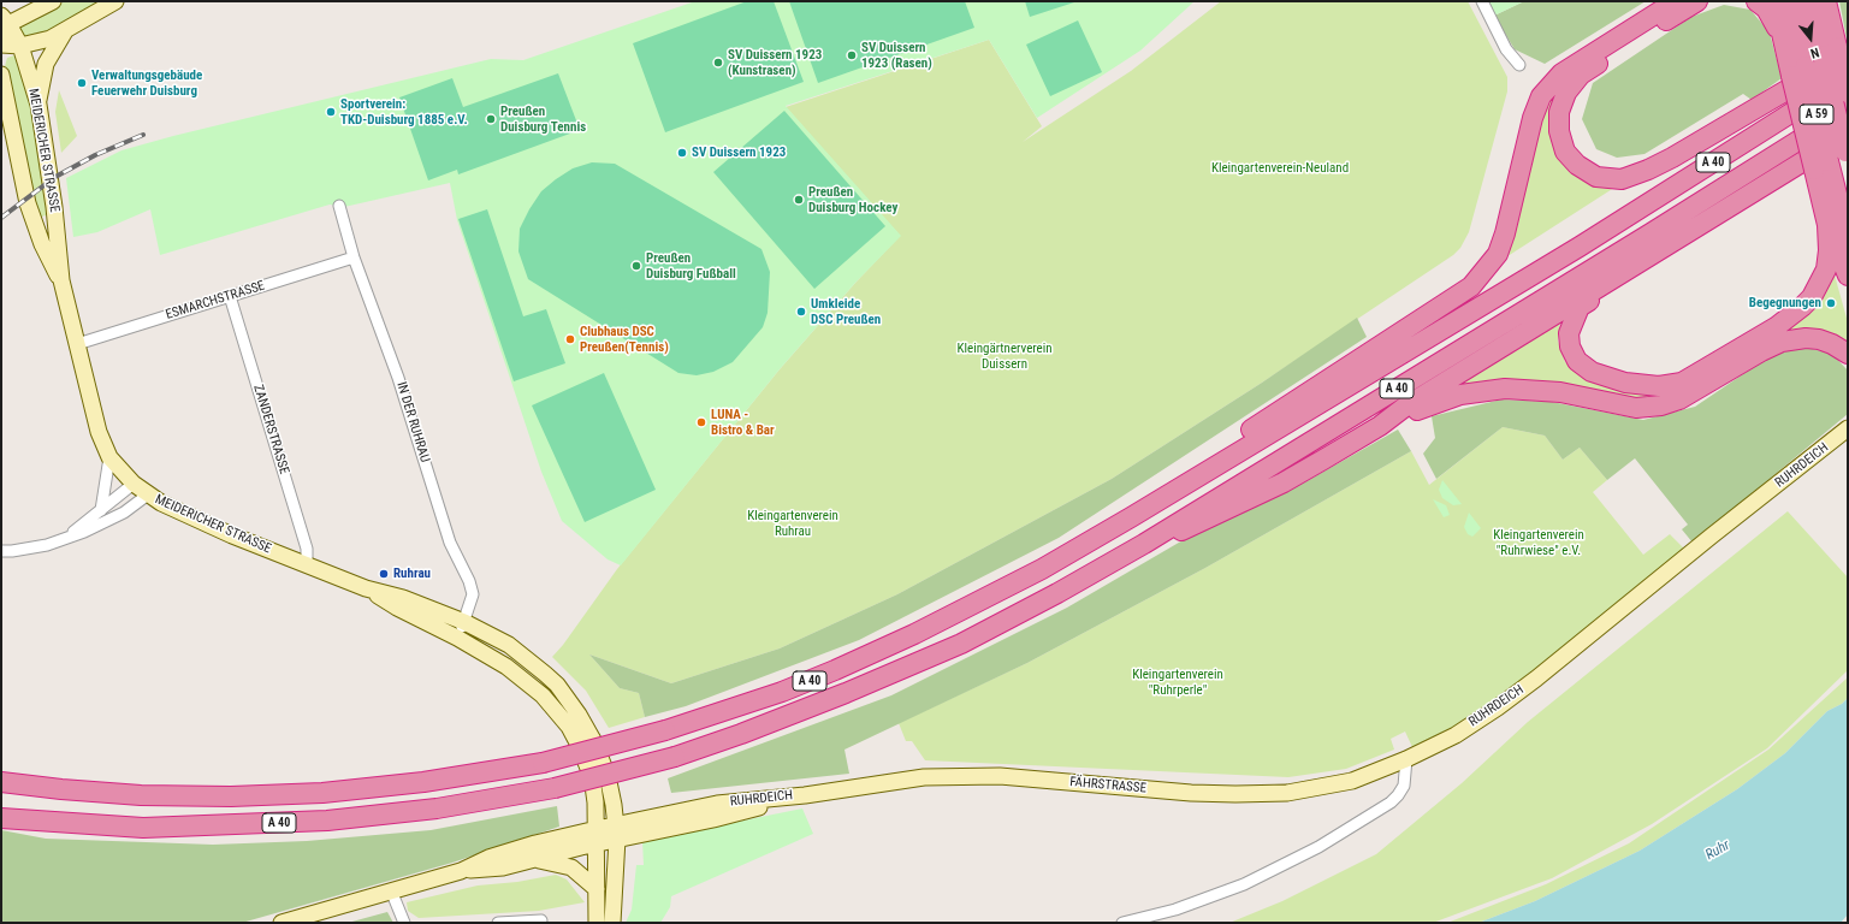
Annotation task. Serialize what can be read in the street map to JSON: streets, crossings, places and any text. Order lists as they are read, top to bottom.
{
  "streets": {
    "highway": ["A 59", "A 40"],
    "main road": ["MEIDERICHER STRASSE", "RUHRDEICH", "FÄHRSTRASSE"],
    "street": ["ESMARCHSTRASSE", "IN DER RUHRAU", "ZANDERSTRASSE"]
  },
  "crossings": [
    ["MEIDERICHER STRASSE", "ESMARCHSTRASSE"],
    ["MEIDERICHER STRASSE", "IN DER RUHRAU"],
    ["MEIDERICHER STRASSE", "ZANDERSTRASSE"],
    ["MEIDERICHER STRASSE", "RUHRDEICH"],
    ["ESMARCHSTRASSE", "IN DER RUHRAU"],
    ["ESMARCHSTRASSE", "ZANDERSTRASSE"],
    ["RUHRDEICH", "FÄHRSTRASSE"]
  ],
  "water": ["Ruhr"],
  "parks": [
    "Kleingartenverein-Neuland",
    "Kleingärtnerverein Duissern",
    "Kleingartenverein Ruhrau",
    "Kleingartenverein \"Ruhrwiese\" e.V.",
    "Kleingartenverein \"Ruhrperle\""
  ],
  "places": [
    "SV Duissern 1923 (Rasen)",
    "SV Duissern 1923 (Kunstrasen)",
    "Verwaltungsgebäude Feuerwehr Duisburg",
    "Sportverein: TKD-Duisburg 1885 e.V.",
    "Preußen Duisburg Tennis",
    "SV Duissern 1923",
    "Preußen Duisburg Hockey",
    "Preußen Duisburg Fußball",
    "Begegnungen",
    "Umkleide DSC Preußen",
    "Clubhaus DSC Preußen(Tennis)",
    "LUNA - Bistro & Bar",
    "Ruhrau"
  ],
  "north": "bottom"
}
